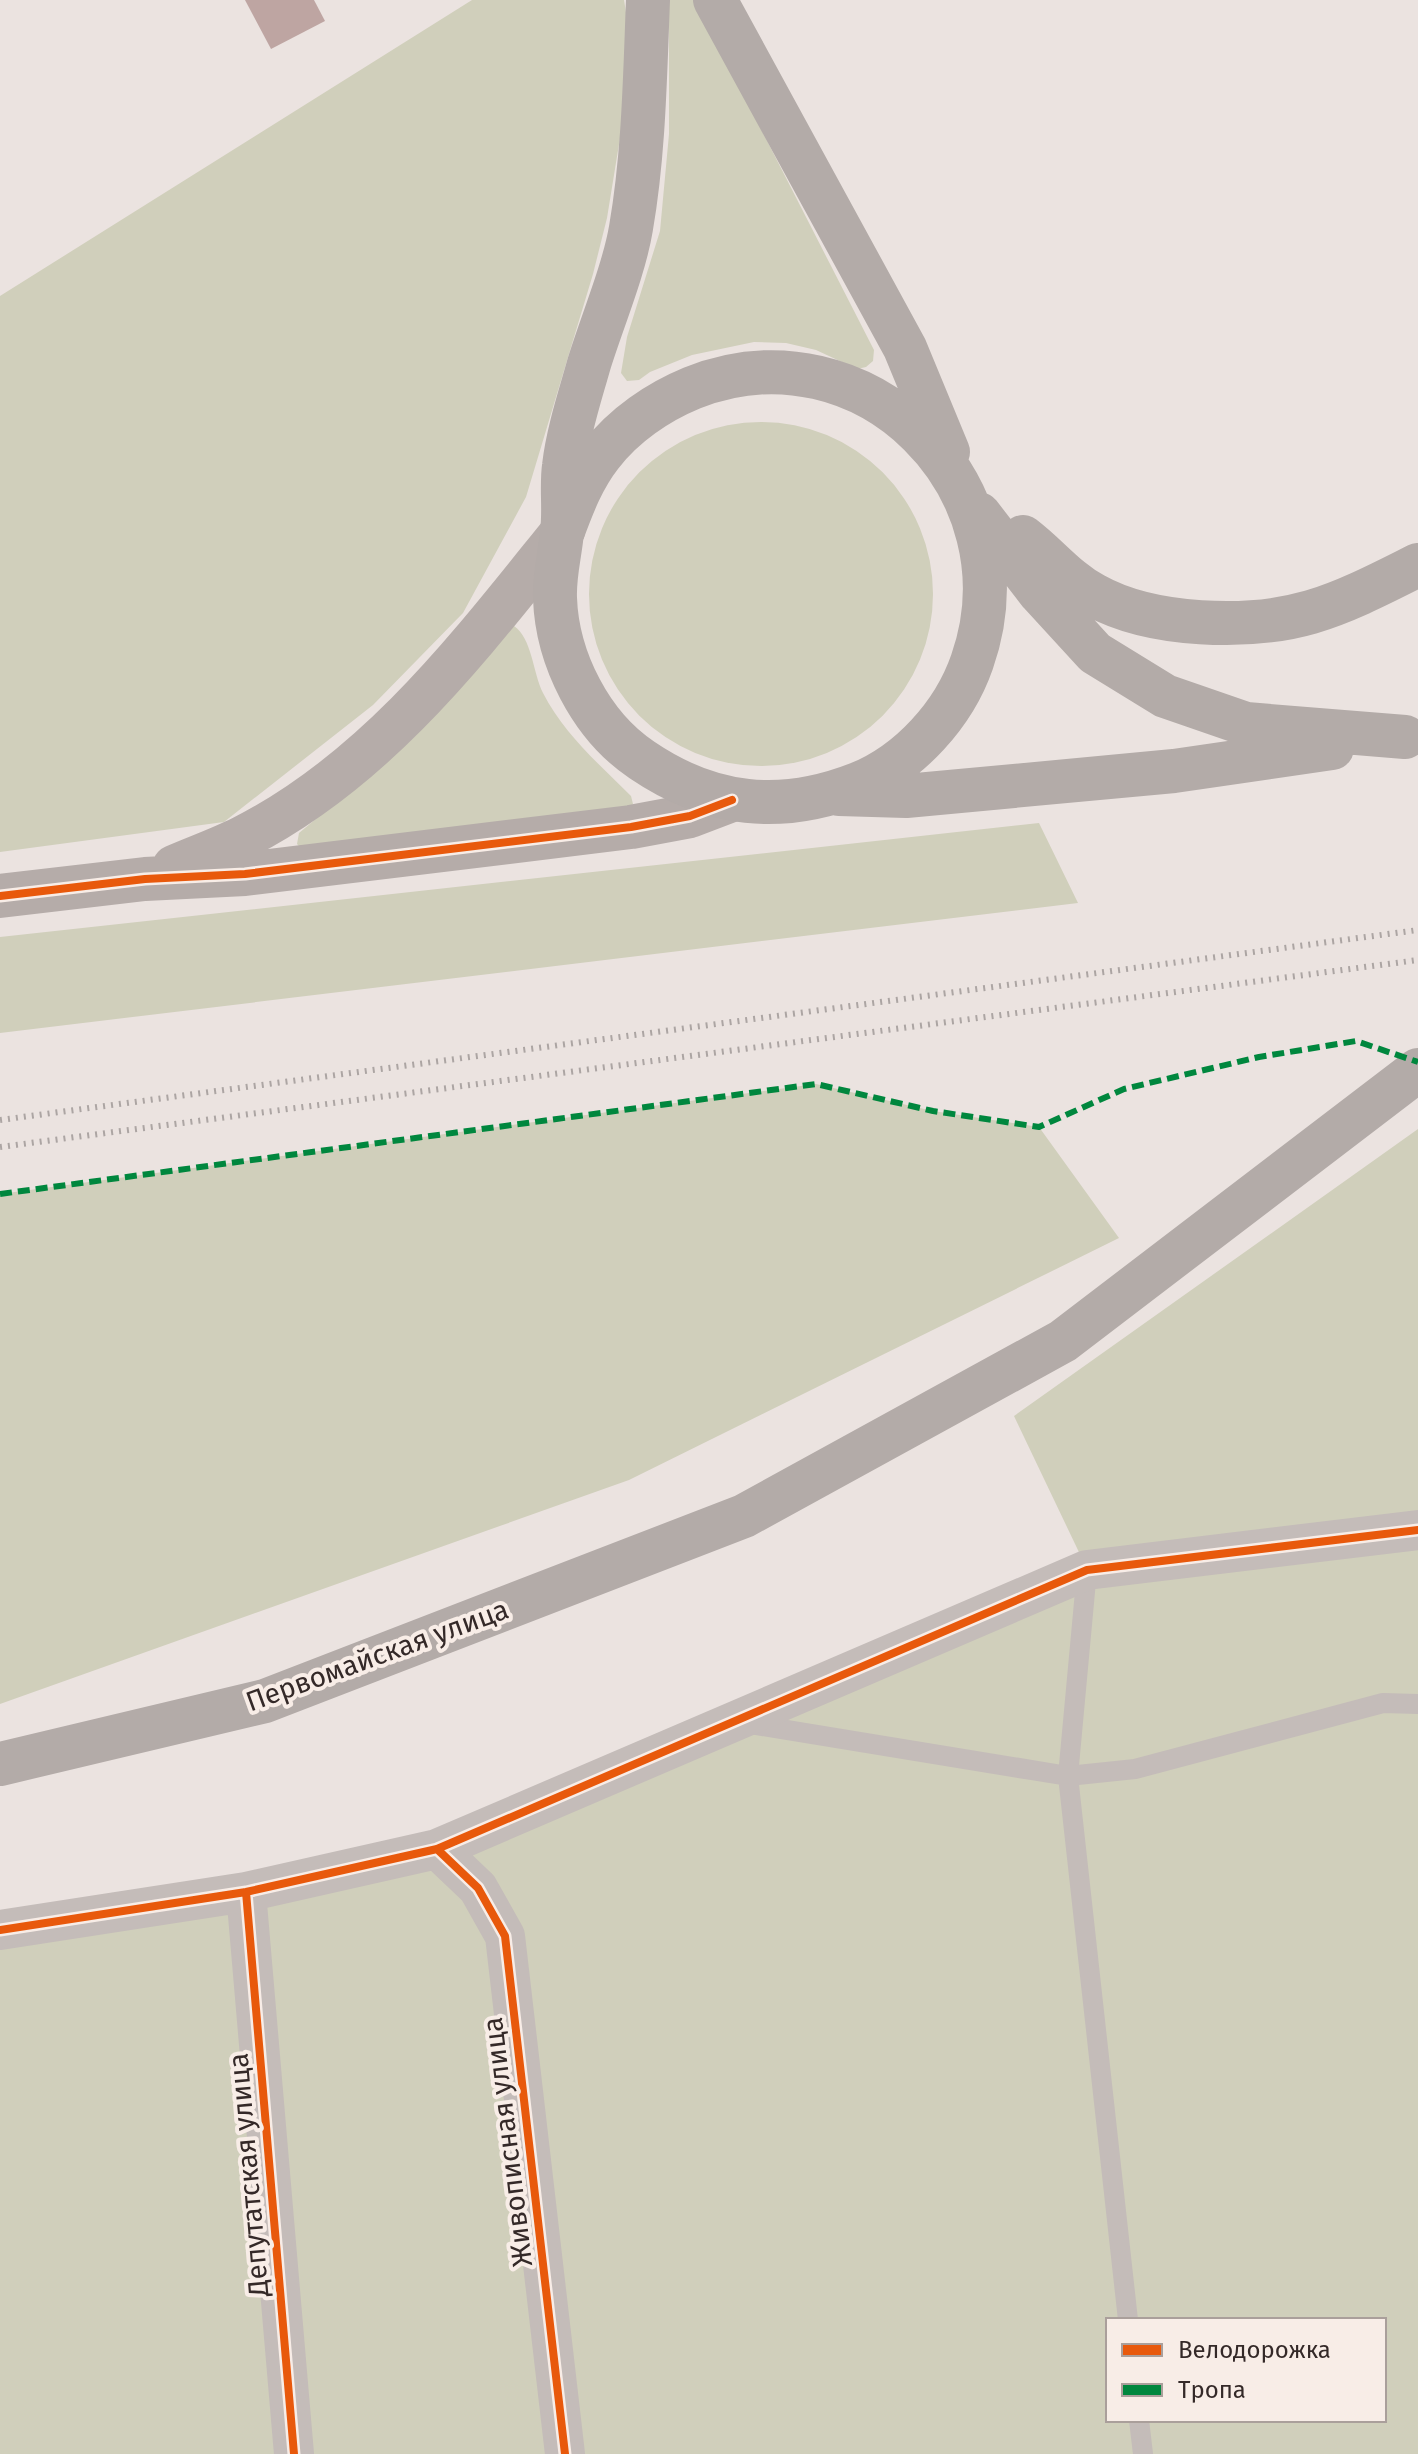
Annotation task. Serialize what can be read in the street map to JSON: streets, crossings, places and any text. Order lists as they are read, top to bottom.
{
  "streets": {
    "main road": ["Первомайская улица"],
    "street": ["Живописная улица", "Депутатская улица"]
  },
  "legend": ["Велодорожка", "Тропа"]
}
